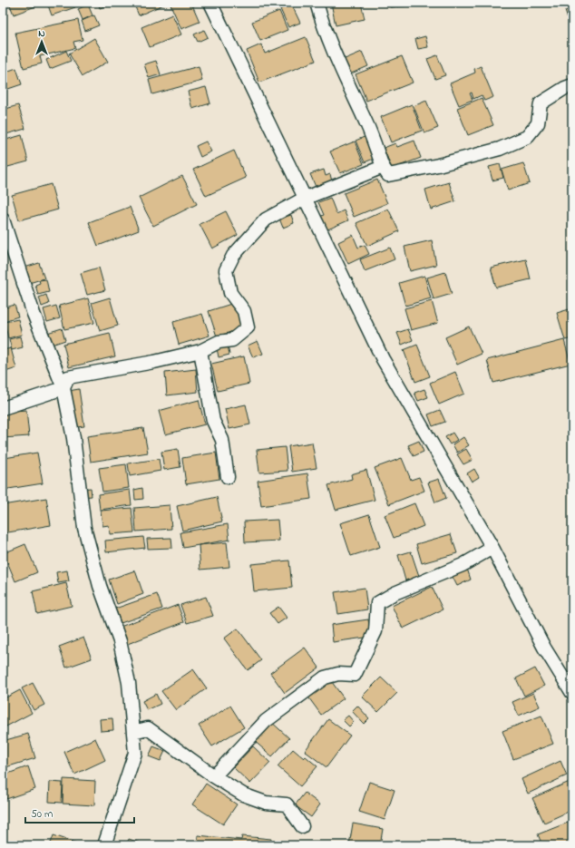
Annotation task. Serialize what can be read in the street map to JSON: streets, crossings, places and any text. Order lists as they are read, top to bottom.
{
  "scale_bar": "50 m",
  "north": "top"
}
